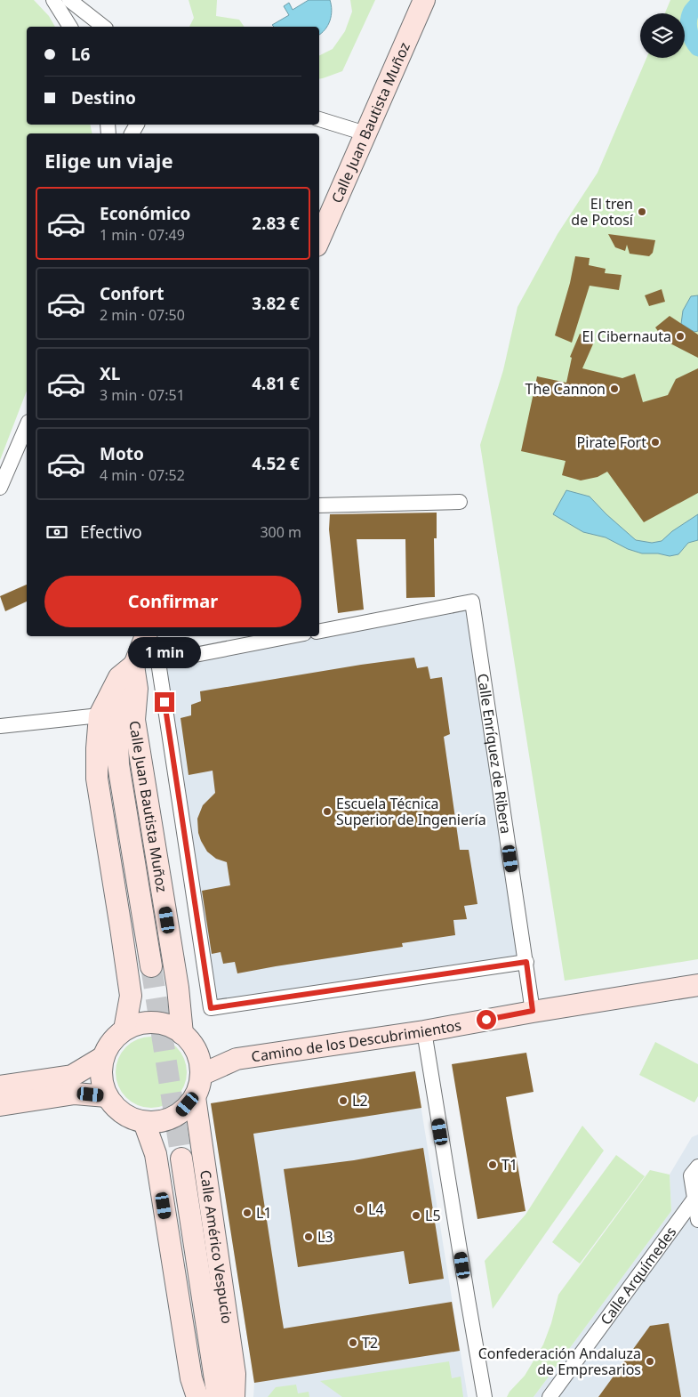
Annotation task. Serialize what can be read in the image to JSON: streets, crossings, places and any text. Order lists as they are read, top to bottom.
{
  "streets": {
    "street": [
      "Calle Juan Bautista Muñoz",
      "Calle Enríquez de Ribera",
      "Camino de los Descubrimientos",
      "Calle Américo Vespucio",
      "Calle Arquímedes"
    ]
  },
  "crossings": [
    ["Calle Juan Bautista Muñoz", "Camino de los Descubrimientos"],
    ["Calle Juan Bautista Muñoz", "Calle Américo Vespucio"],
    ["Calle Enríquez de Ribera", "Camino de los Descubrimientos"],
    ["Camino de los Descubrimientos", "Calle Américo Vespucio"]
  ],
  "places": [
    "El tren de Potosí",
    "El Cibernauta",
    "The Cannon",
    "Pirate Fort",
    "Escuela Técnica Superior de Ingeniería",
    "L2",
    "T1",
    "L4",
    "L1",
    "L5",
    "L3",
    "T2",
    "Confederación Andaluza de Empresarios"
  ],
  "page": {
    "banner": ["L6", "Destino"],
    "heading": "Elige un viaje",
    "list": [
      {
        "name": "Económico",
        "note": "1 min · 07:49",
        "value": "2.83 €"
      },
      {
        "name": "Confort",
        "note": "2 min · 07:50",
        "value": "3.82 €"
      },
      {
        "name": "XL",
        "note": "3 min · 07:51",
        "value": "4.81 €"
      },
      {
        "name": "Moto",
        "note": "4 min · 07:52",
        "value": "4.52 €"
      }
    ],
    "pay": ["Efectivo", "300 m"],
    "buttons": "Confirmar",
    "bubble": "1 min"
  }
}
